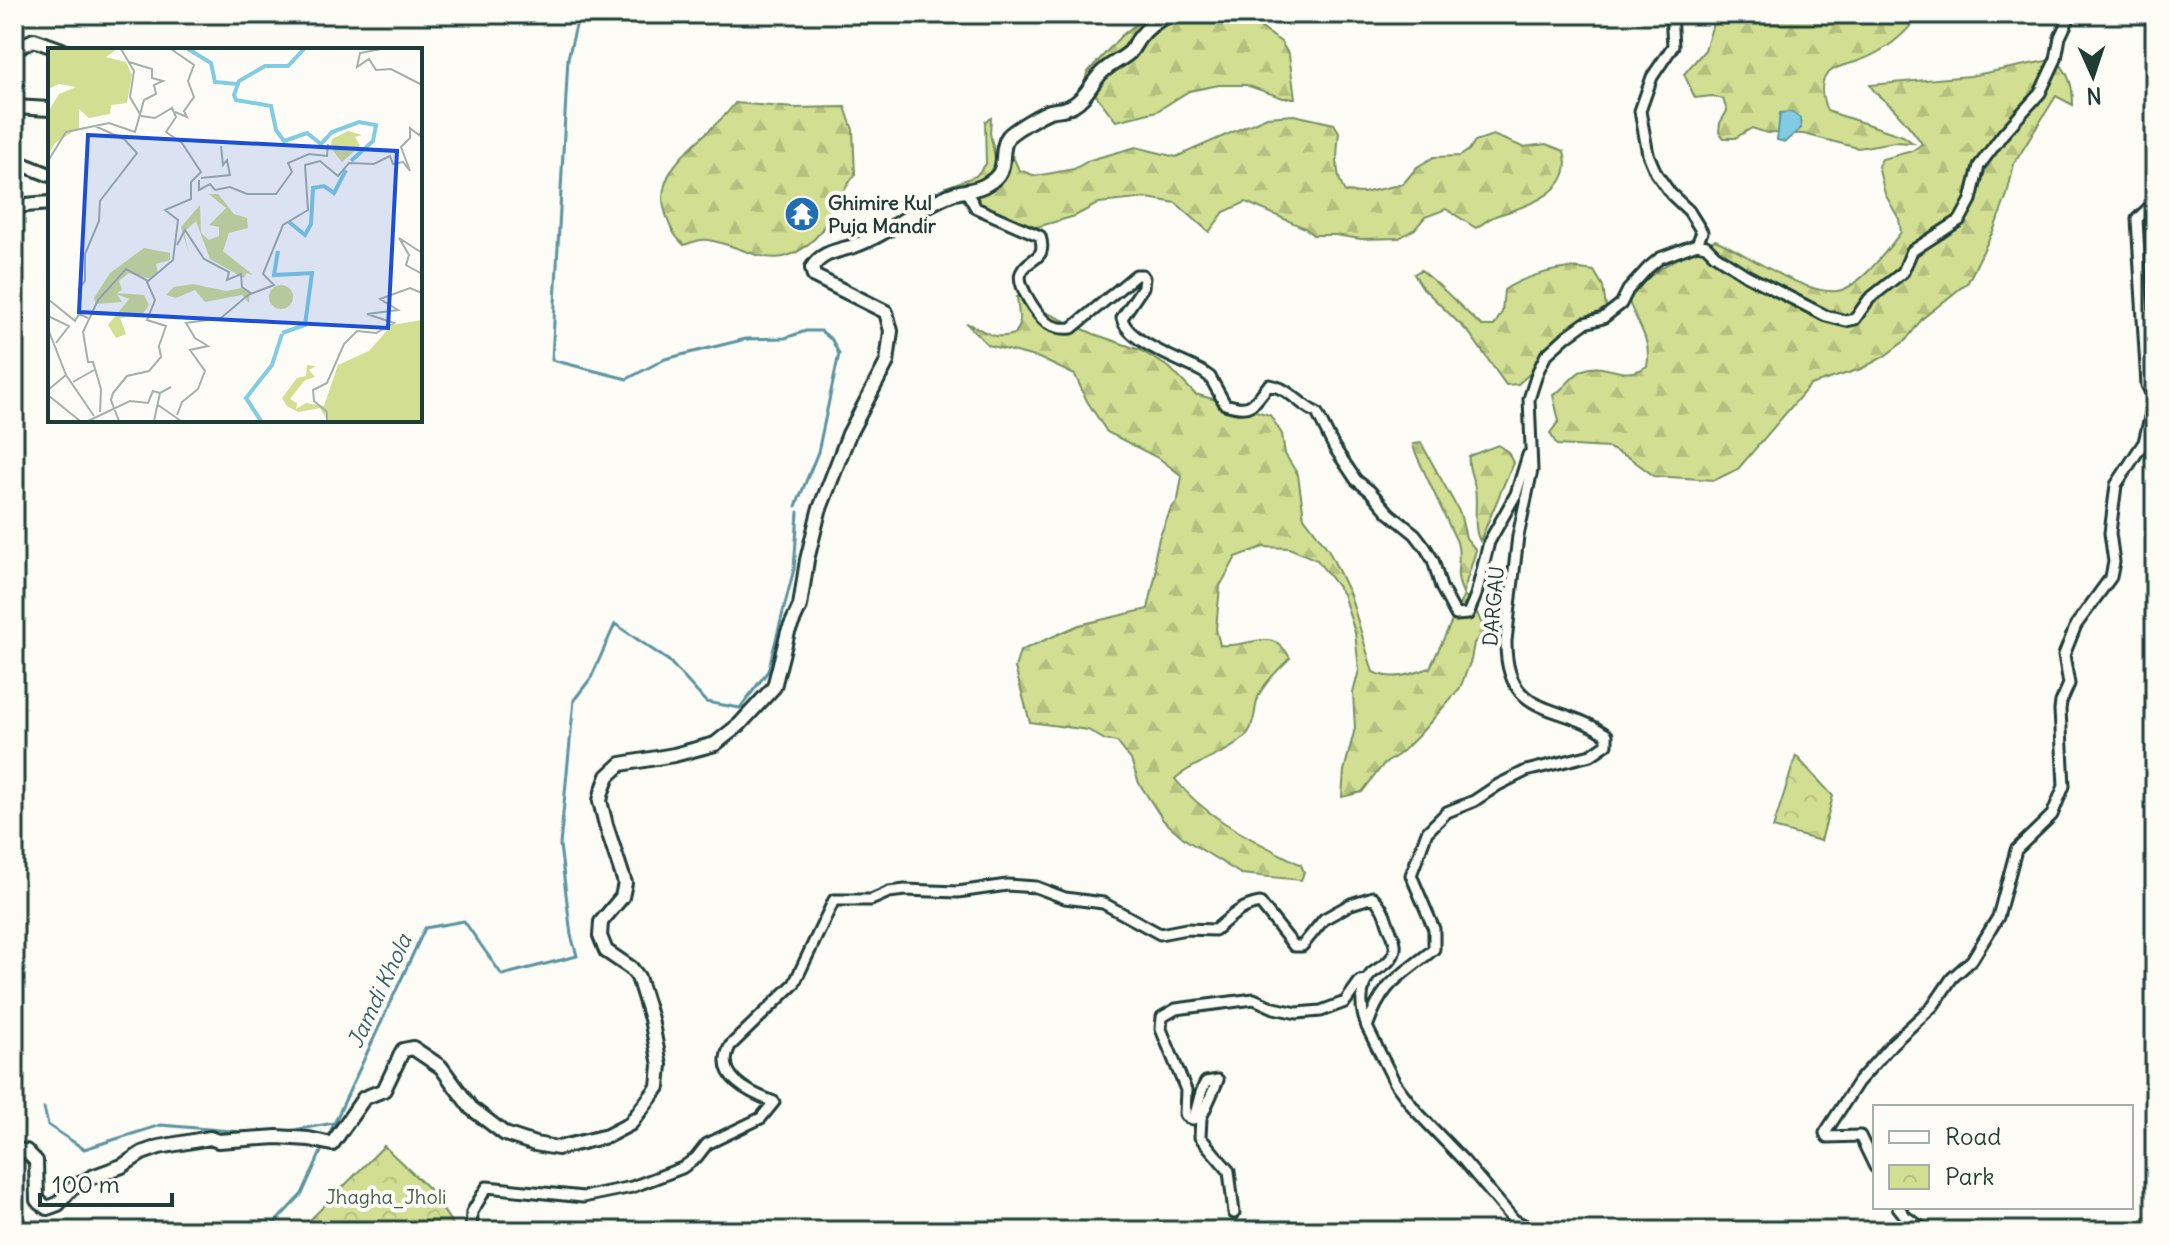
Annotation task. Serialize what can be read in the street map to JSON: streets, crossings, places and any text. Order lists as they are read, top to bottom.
{
  "streets": {
    "street": ["DARGAU"]
  },
  "water": ["Jamdi Khola"],
  "parks": ["Jhagha_Jholi"],
  "places": {
    "temple": ["Ghimire Kul Puja Mandir"]
  },
  "legend": ["Road", "Park"],
  "scale_bar": "100 m",
  "north": "bottom"
}
